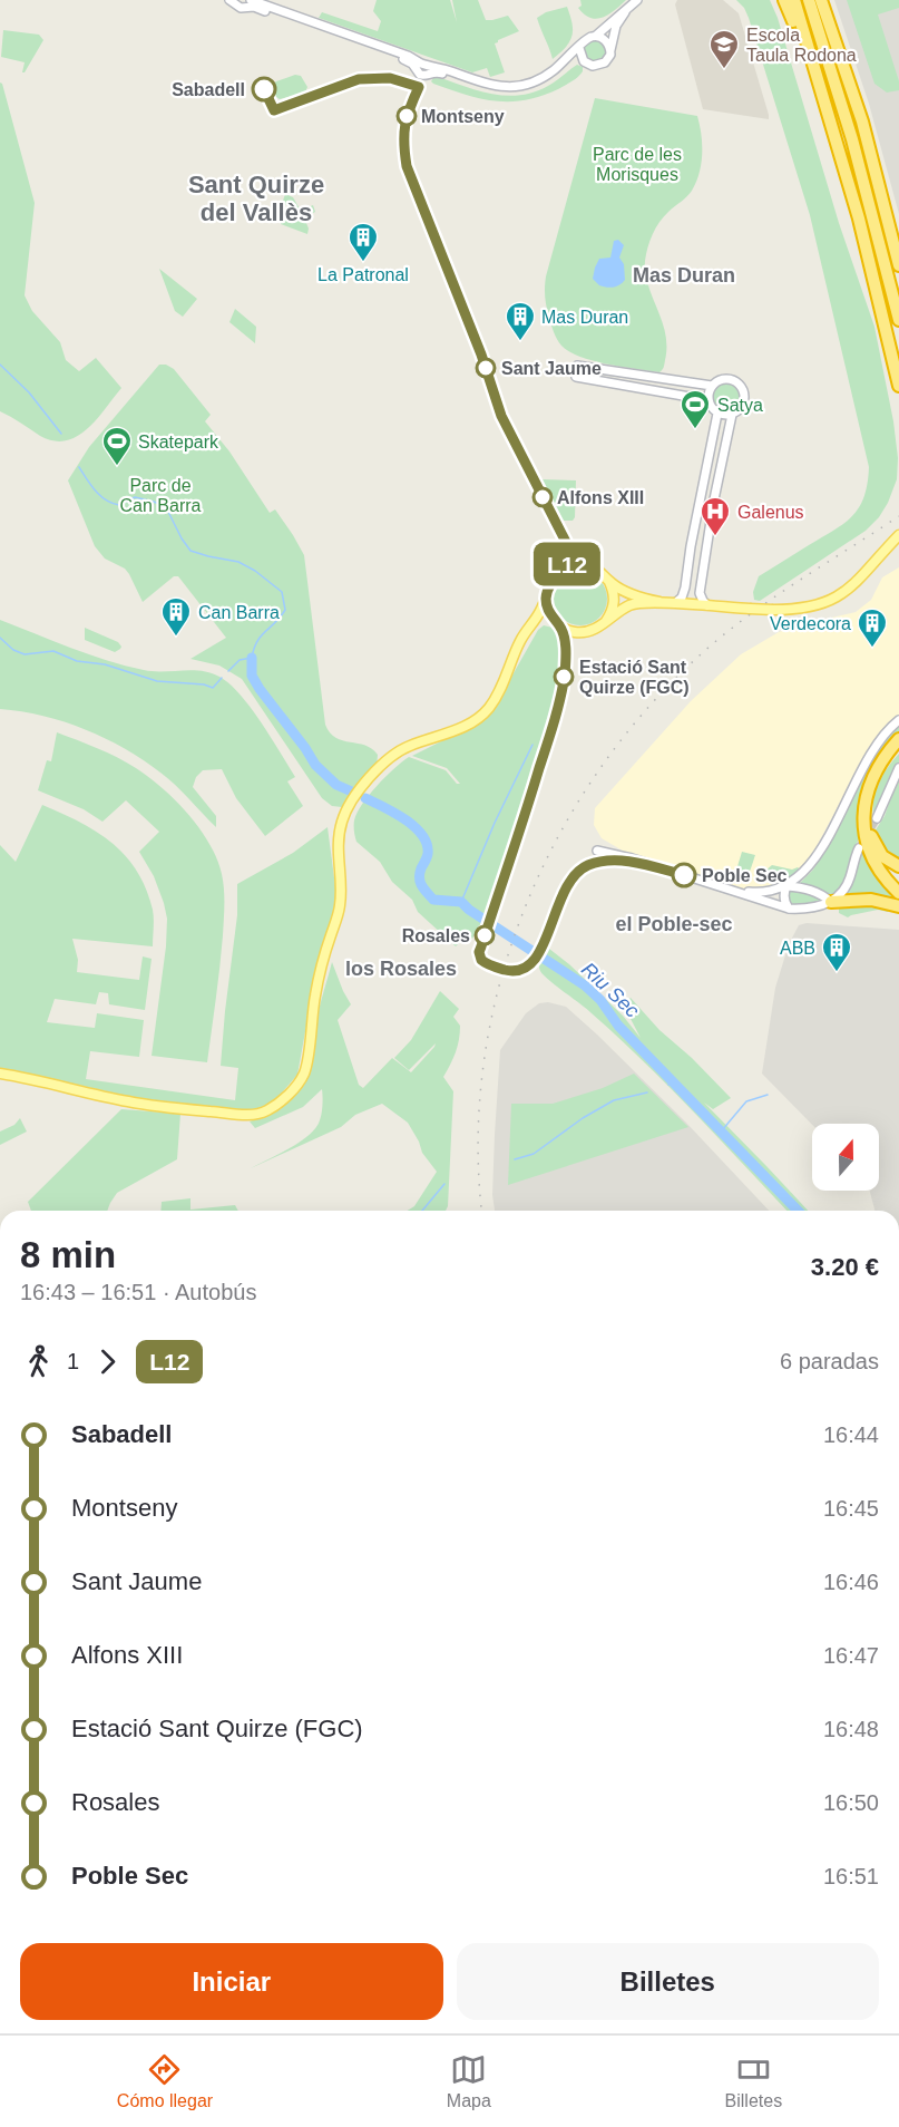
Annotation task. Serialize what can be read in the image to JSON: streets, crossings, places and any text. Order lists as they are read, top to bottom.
{
  "districts": [
    "Sant Quirze del Vallès",
    "Mas Duran",
    "el Poble-sec",
    "los Rosales"
  ],
  "water": ["Riu Sec"],
  "parks": ["Parc de les Morisques", "Parc de Can Barra"],
  "places": {
    "school or university": ["Escola Taula Rodona"],
    "other": [
      "Sabadell",
      "Montseny",
      "Sant Jaume",
      "Alfons XIII",
      "Estació Sant Quirze (FGC)",
      "Poble Sec",
      "Rosales"
    ],
    "building": [
      "La Patronal",
      "Mas Duran",
      "Can Barra",
      "Verdecora",
      "ABB"
    ],
    "sports": ["Satya", "Skatepark"],
    "hospital": ["Galenus"]
  },
  "lines": ["bus line L12"],
  "north": "top",
  "page": {
    "on_map": "L12",
    "heading": ["8 min", "16:43 – 16:51 · Autobús", "3.20 €"],
    "legs": ["1", "L12", "6 paradas"],
    "list": [
      {
        "name": "Sabadell",
        "value": "16:44"
      },
      {
        "name": "Montseny",
        "value": "16:45"
      },
      {
        "name": "Sant Jaume",
        "value": "16:46"
      },
      {
        "name": "Alfons XIII",
        "value": "16:47"
      },
      {
        "name": "Estació Sant Quirze (FGC)",
        "value": "16:48"
      },
      {
        "name": "Rosales",
        "value": "16:50"
      },
      {
        "name": "Poble Sec",
        "value": "16:51"
      }
    ],
    "buttons": ["Iniciar", "Billetes"],
    "tabs": ["Cómo llegar", "Mapa", "Billetes"]
  }
}
